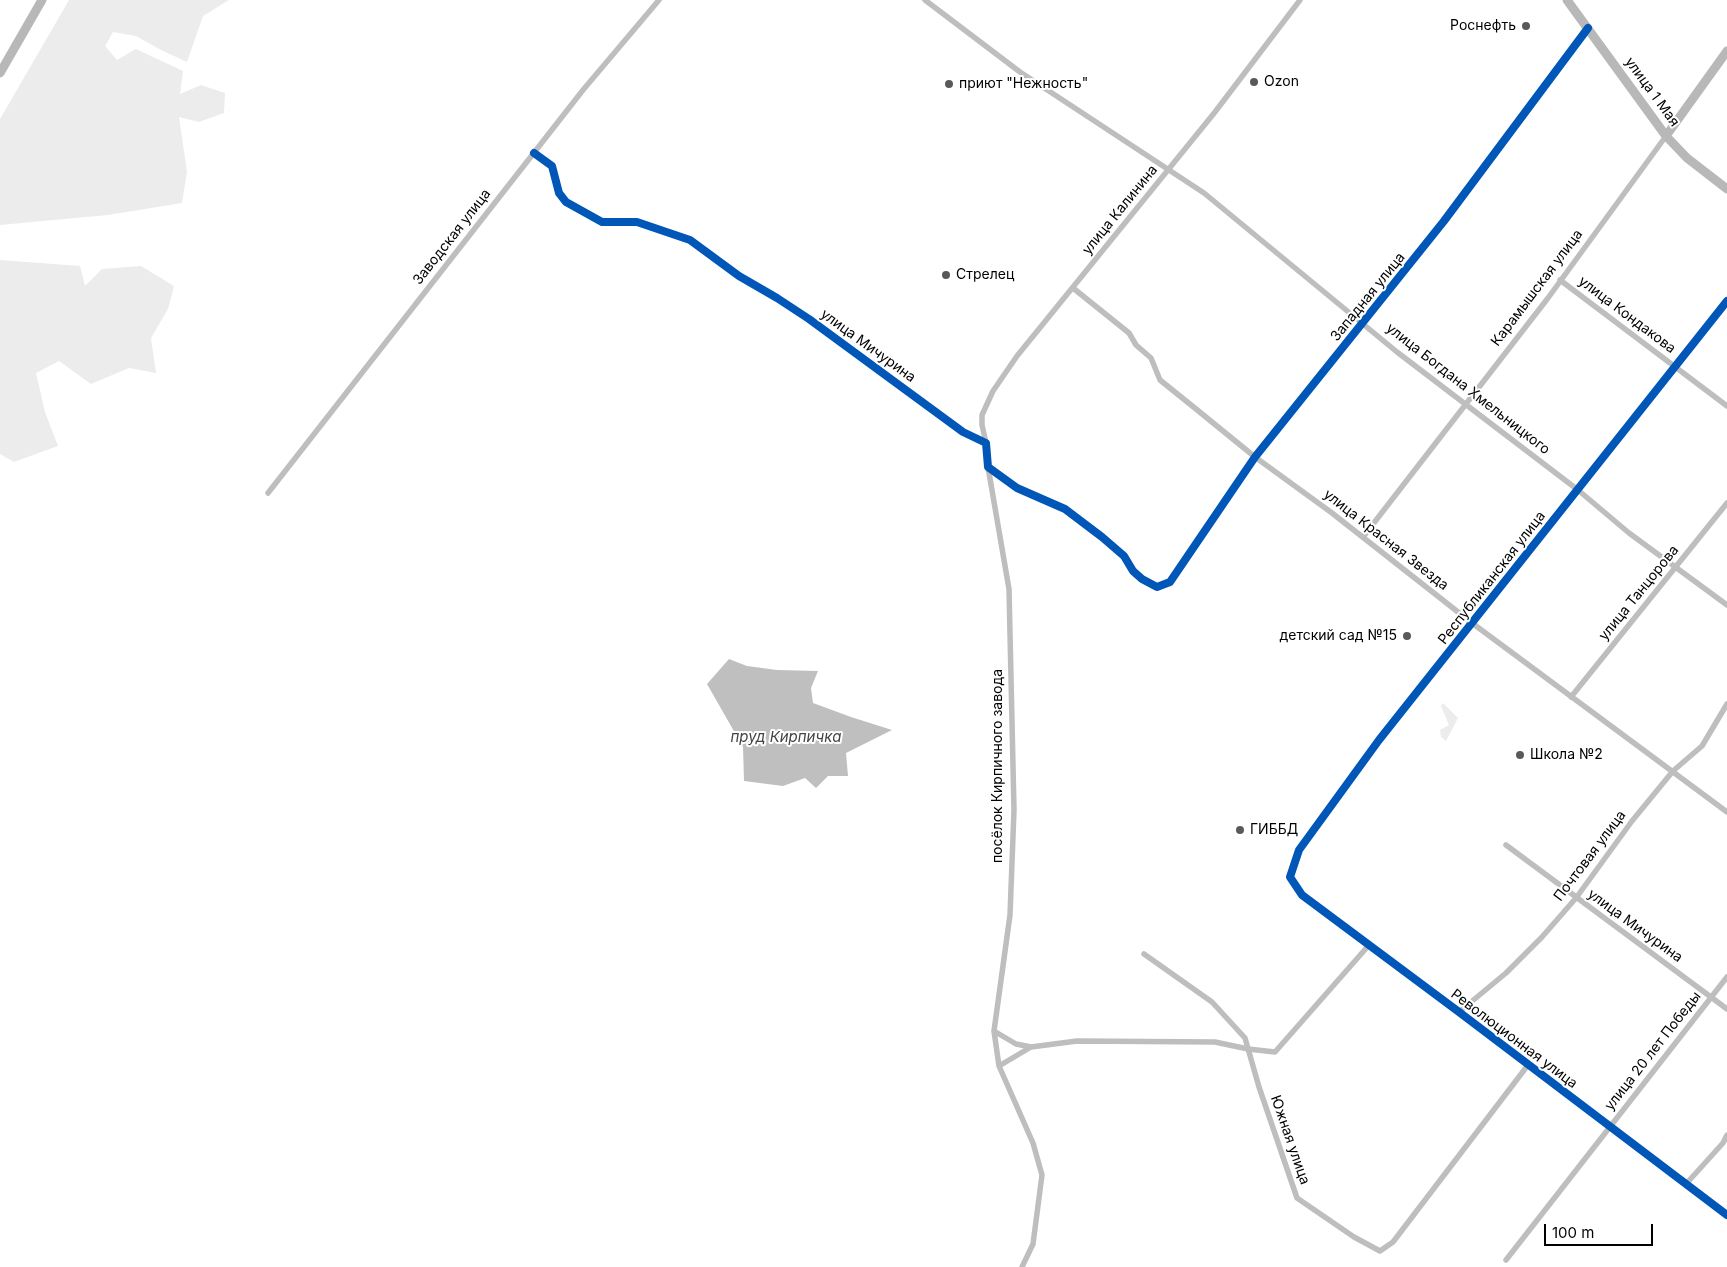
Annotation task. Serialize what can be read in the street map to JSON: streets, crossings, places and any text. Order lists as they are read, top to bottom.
{
  "streets": {
    "street": [
      "улица 1 Мая",
      "улица Калинина",
      "Заводская улица",
      "Карамышская улица",
      "Западная улица",
      "улица Кондакова",
      "улица Мичурина",
      "улица Богдана Хмельницкого",
      "улица Красная Звезда",
      "Республиканская улица",
      "улица Танцорова",
      "посёлок Кирпичного завода",
      "Почтовая улица",
      "Революционная улица",
      "улица 20 лет Победы",
      "Южная улица"
    ]
  },
  "crossings": [
    ["улица 1 Мая", "Карамышская улица"],
    ["улица 1 Мая", "Западная улица"],
    ["улица Калинина", "улица Мичурина"],
    ["улица Калинина", "улица Богдана Хмельницкого"],
    ["улица Калинина", "улица Красная Звезда"],
    ["Заводская улица", "улица Мичурина"],
    ["Карамышская улица", "улица Кондакова"],
    ["Карамышская улица", "улица Богдана Хмельницкого"],
    ["Карамышская улица", "улица Красная Звезда"],
    ["Западная улица", "улица Богдана Хмельницкого"],
    ["Западная улица", "улица Красная Звезда"],
    ["Западная улица", "посёлок Кирпичного завода"],
    ["улица Кондакова", "Республиканская улица"],
    ["улица Мичурина", "Почтовая улица"],
    ["улица Мичурина", "улица 20 лет Победы"],
    ["улица Богдана Хмельницкого", "Республиканская улица"],
    ["улица Богдана Хмельницкого", "улица Танцорова"],
    ["улица Красная Звезда", "Республиканская улица"],
    ["улица Красная Звезда", "улица Танцорова"],
    ["улица Красная Звезда", "Почтовая улица"],
    ["Республиканская улица", "Революционная улица"],
    ["Почтовая улица", "Революционная улица"],
    ["Революционная улица", "улица 20 лет Победы"],
    ["Революционная улица", "Южная улица"]
  ],
  "water": ["пруд Кирпичка"],
  "places": [
    "Роснефть",
    "Ozon",
    "приют \"Нежность\"",
    "Стрелец",
    "детский сад №15",
    "Школа №2",
    "ГИББД"
  ],
  "scale_bar": "100 m"
}
